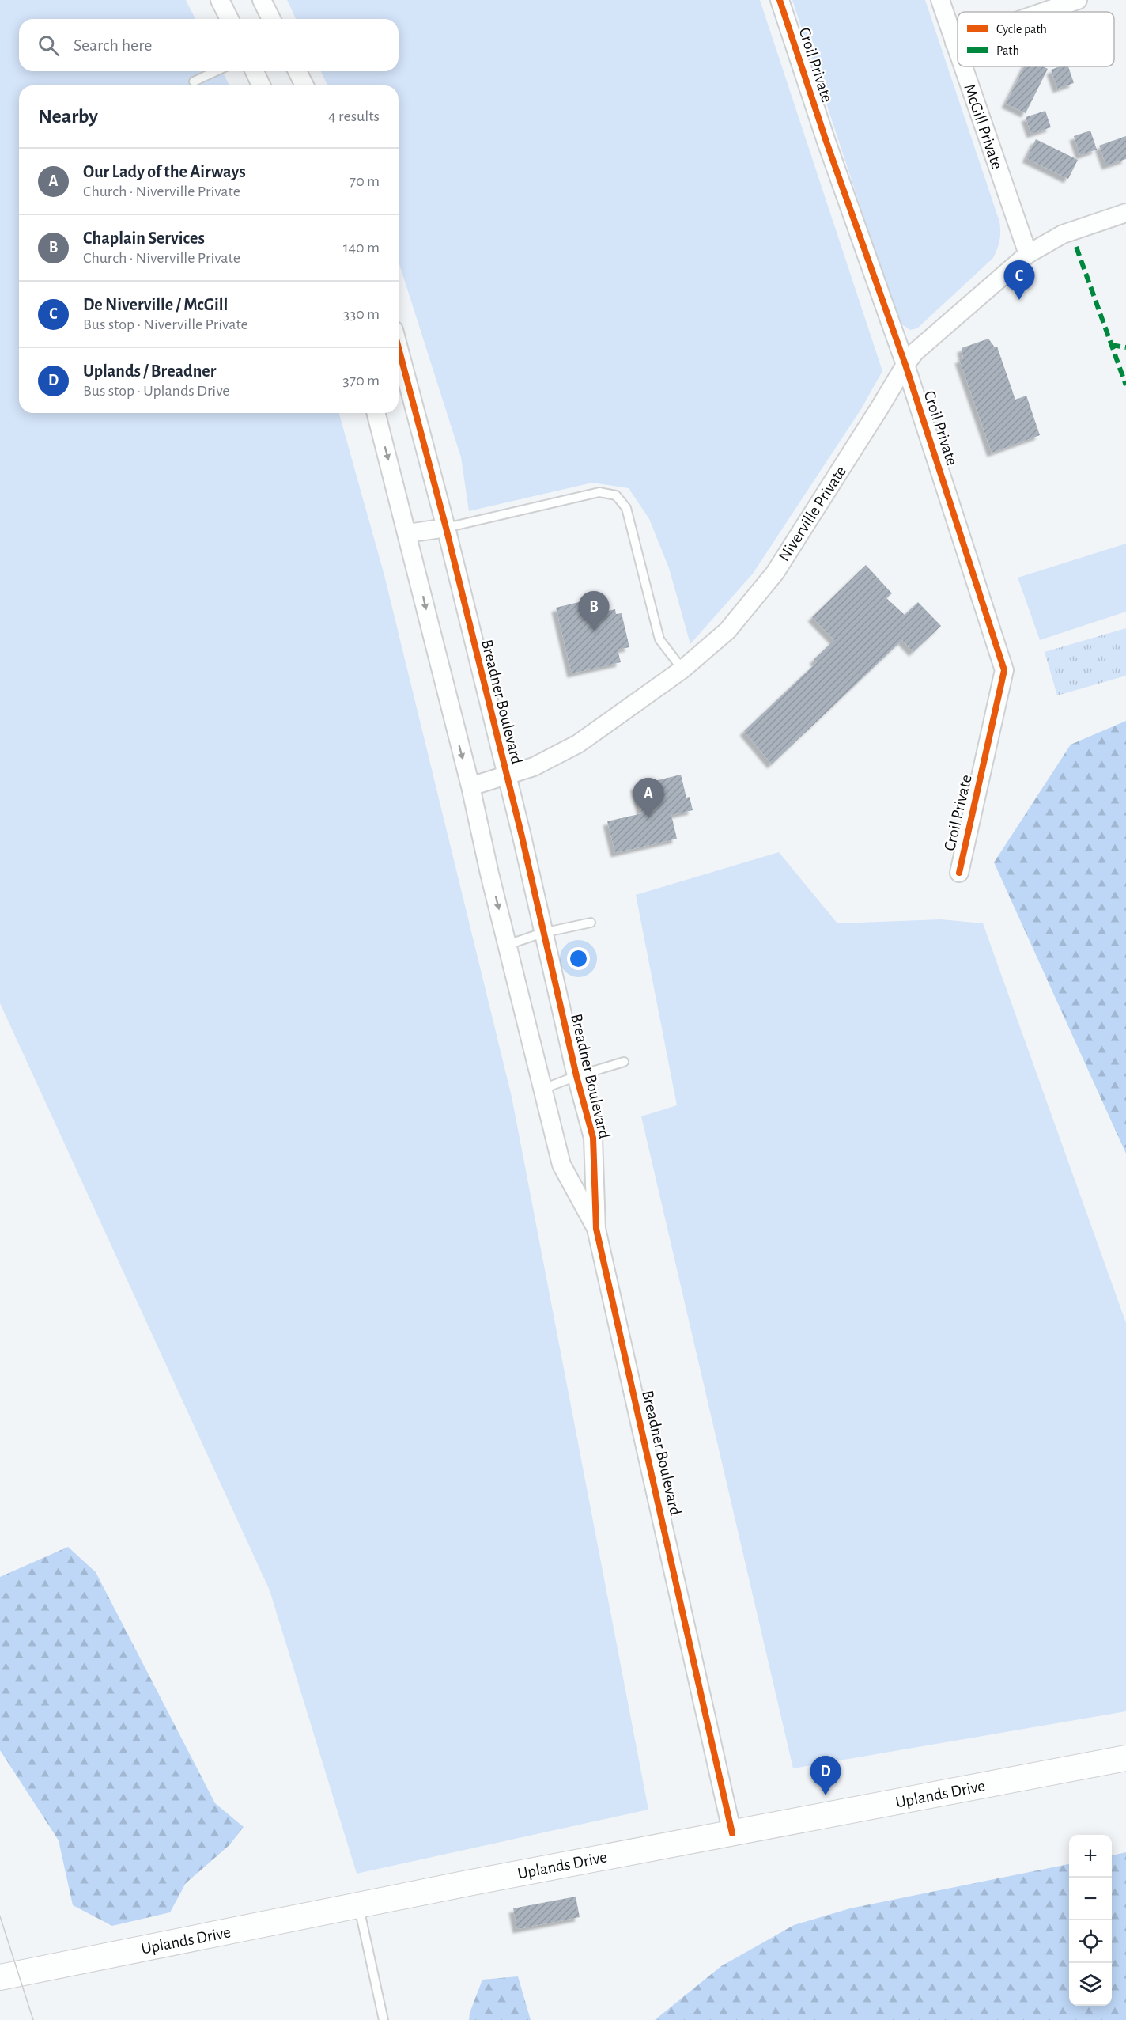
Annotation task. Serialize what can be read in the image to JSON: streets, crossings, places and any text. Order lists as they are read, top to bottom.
{
  "streets": {
    "main road": ["Uplands Drive"],
    "street": [
      "Croil Private",
      "McGill Private",
      "Niverville Private",
      "Breadner Boulevard"
    ]
  },
  "crossings": [
    ["Croil Private", "Niverville Private"],
    ["McGill Private", "Niverville Private"],
    ["Niverville Private", "Breadner Boulevard"],
    ["Breadner Boulevard", "Uplands Drive"]
  ],
  "legend": ["Cycle path", "Path"],
  "page": {
    "search": "Search here",
    "heading": ["Nearby", "4 results"],
    "list": [
      {
        "mark": "A",
        "name": "Our Lady of the Airways",
        "note": "Church · Niverville Private",
        "value": "70 m"
      },
      {
        "mark": "B",
        "name": "Chaplain Services",
        "note": "Church · Niverville Private",
        "value": "140 m"
      },
      {
        "mark": "C",
        "name": "De Niverville / McGill",
        "note": "Bus stop · Niverville Private",
        "value": "330 m"
      },
      {
        "mark": "D",
        "name": "Uplands / Breadner",
        "note": "Bus stop · Uplands Drive",
        "value": "370 m"
      }
    ],
    "pins": [
      "C",
      "B",
      "A",
      "D"
    ],
    "map_buttons": ["+", "−"]
  }
}
